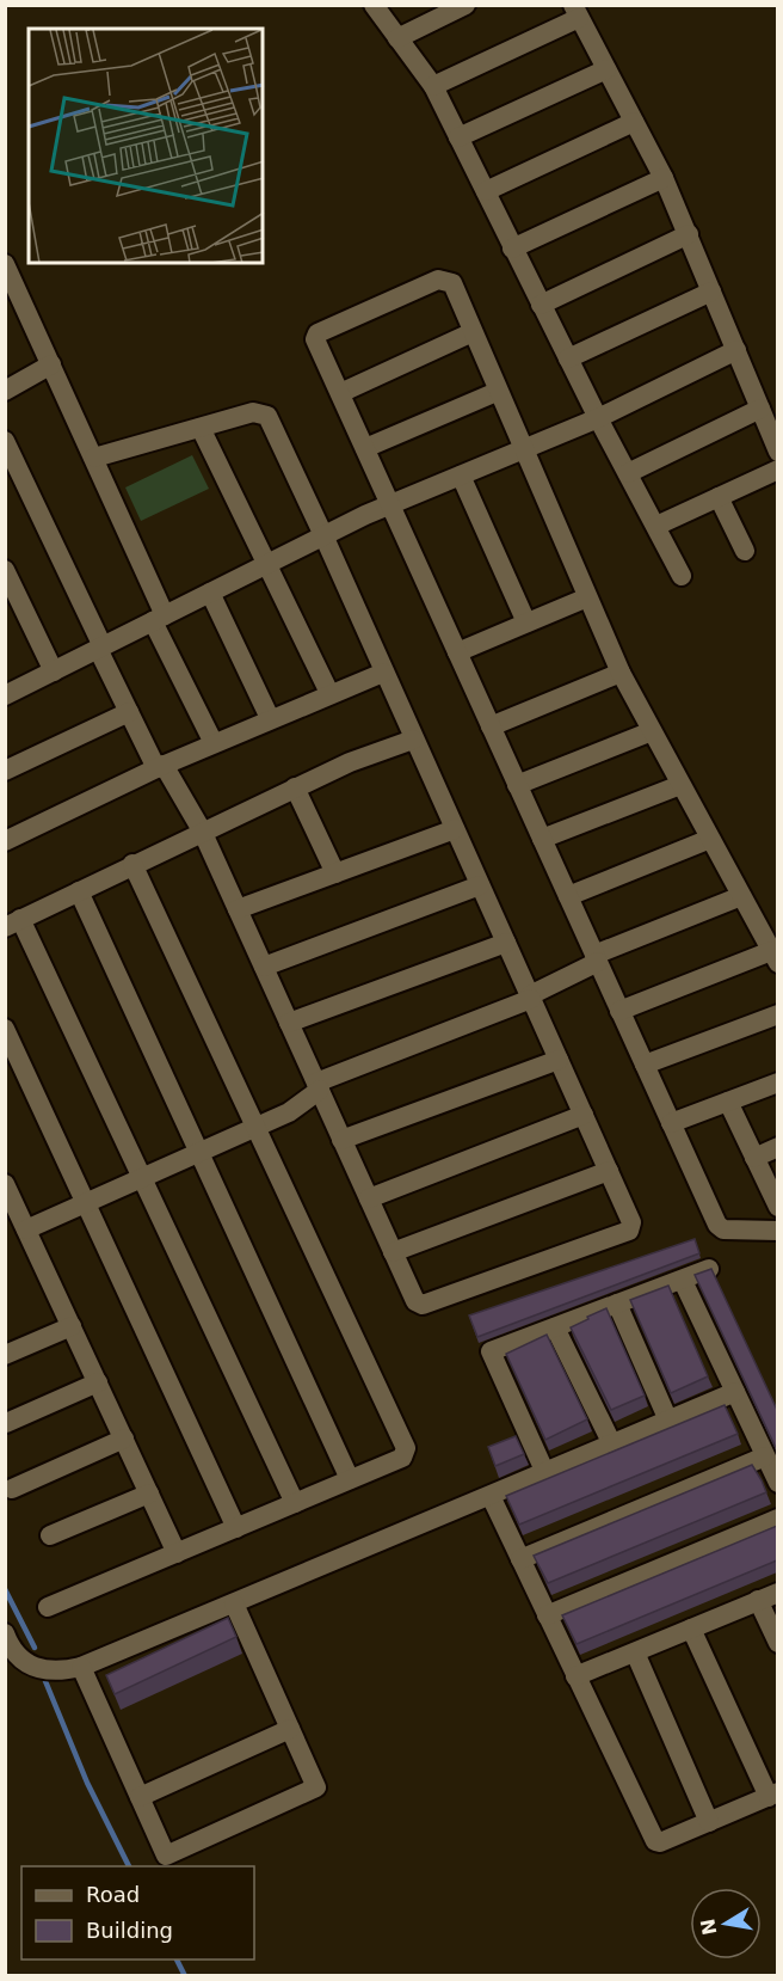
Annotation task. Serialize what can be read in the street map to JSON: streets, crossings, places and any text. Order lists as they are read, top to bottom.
{
  "legend": ["Road", "Building"],
  "north": "left"
}
